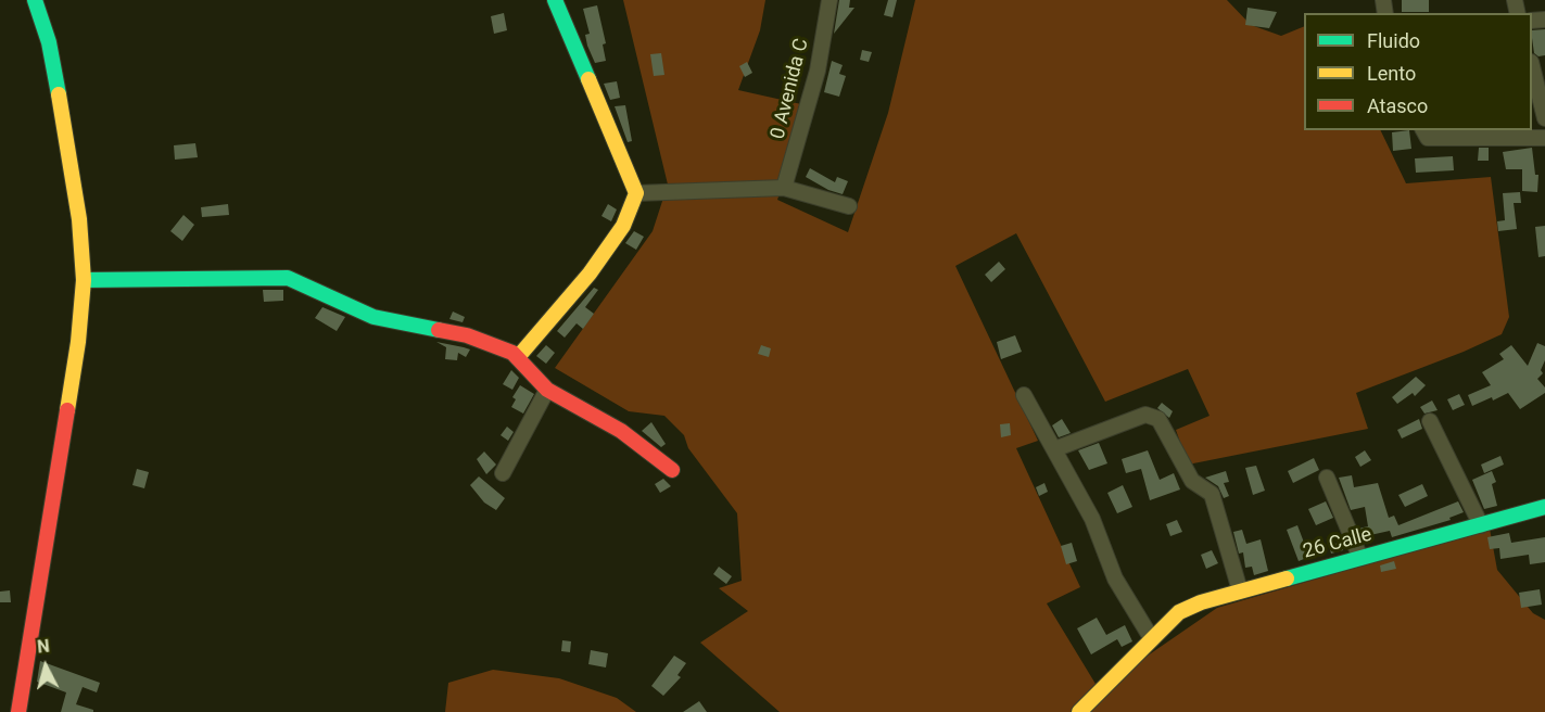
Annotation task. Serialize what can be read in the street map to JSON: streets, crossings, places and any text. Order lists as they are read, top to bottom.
{
  "streets": {
    "street": ["0 Avenida C", "26 Calle"]
  },
  "legend": ["Fluido", "Lento", "Atasco"],
  "north": "top"
}
